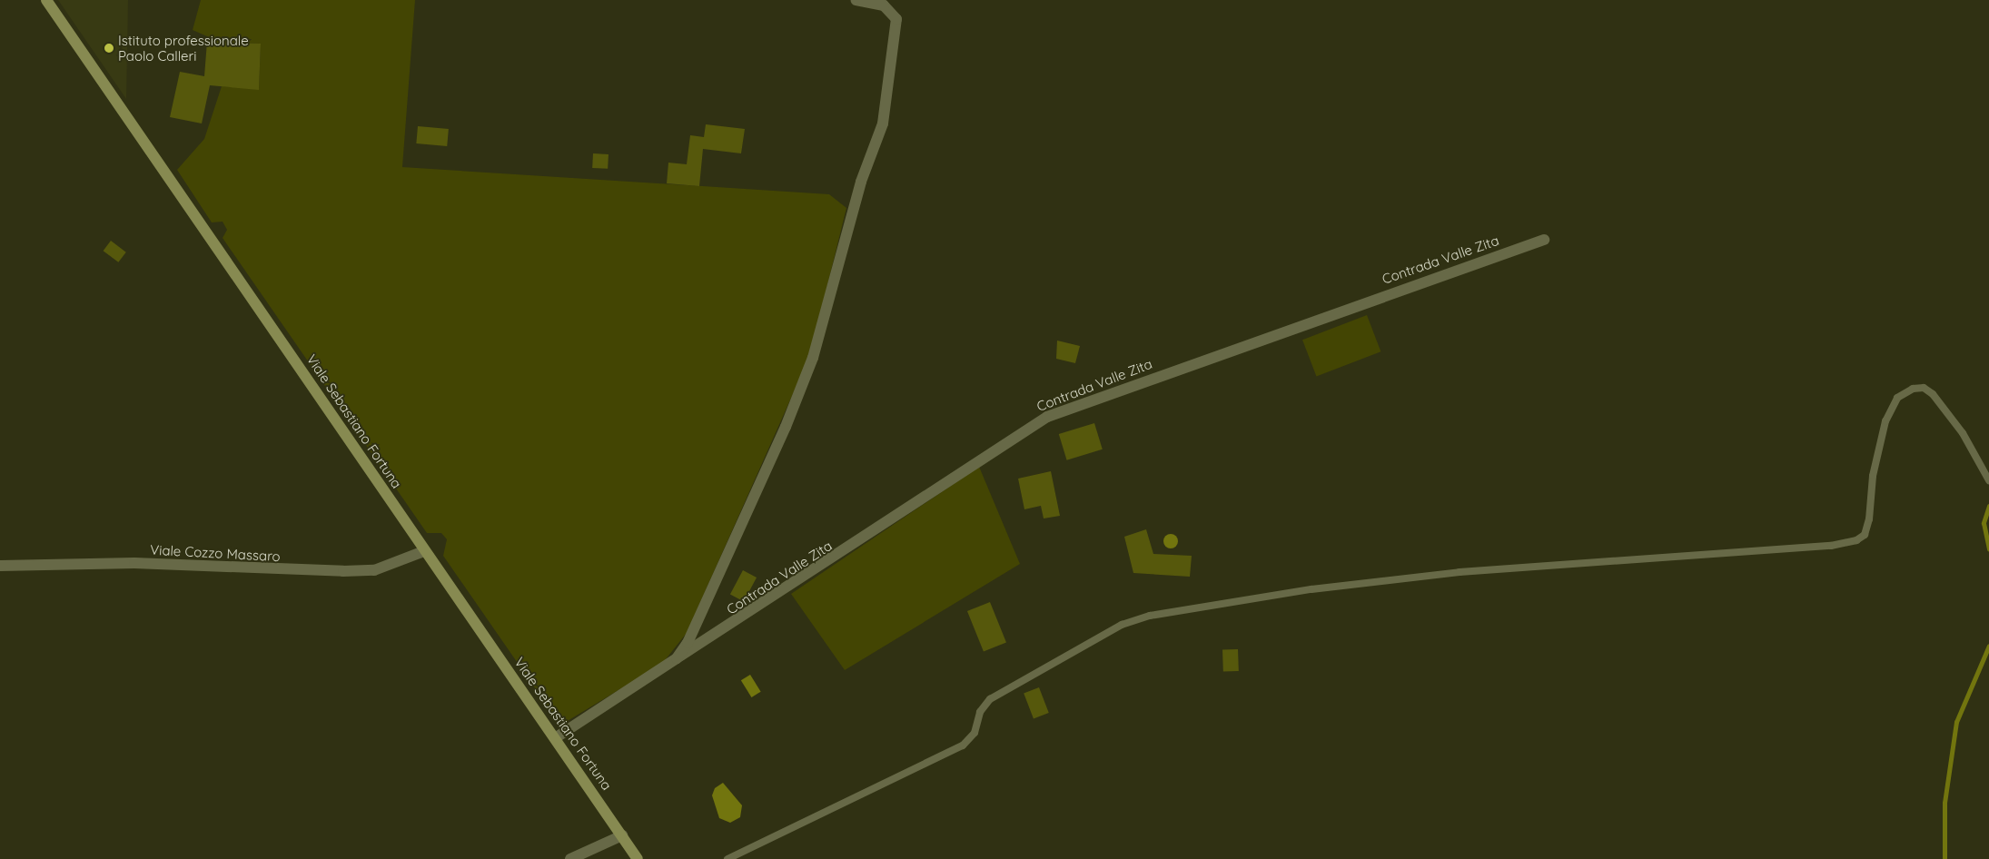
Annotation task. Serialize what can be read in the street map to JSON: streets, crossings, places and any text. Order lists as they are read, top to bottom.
{
  "streets": {
    "street": ["Contrada Valle Zita", "Viale Sebastiano Fortuna", "Viale Cozzo Massaro"]
  },
  "crossings": [
    ["Contrada Valle Zita", "Viale Sebastiano Fortuna"],
    ["Viale Sebastiano Fortuna", "Viale Cozzo Massaro"]
  ],
  "places": ["Istituto professionale Paolo Calleri"]
}
